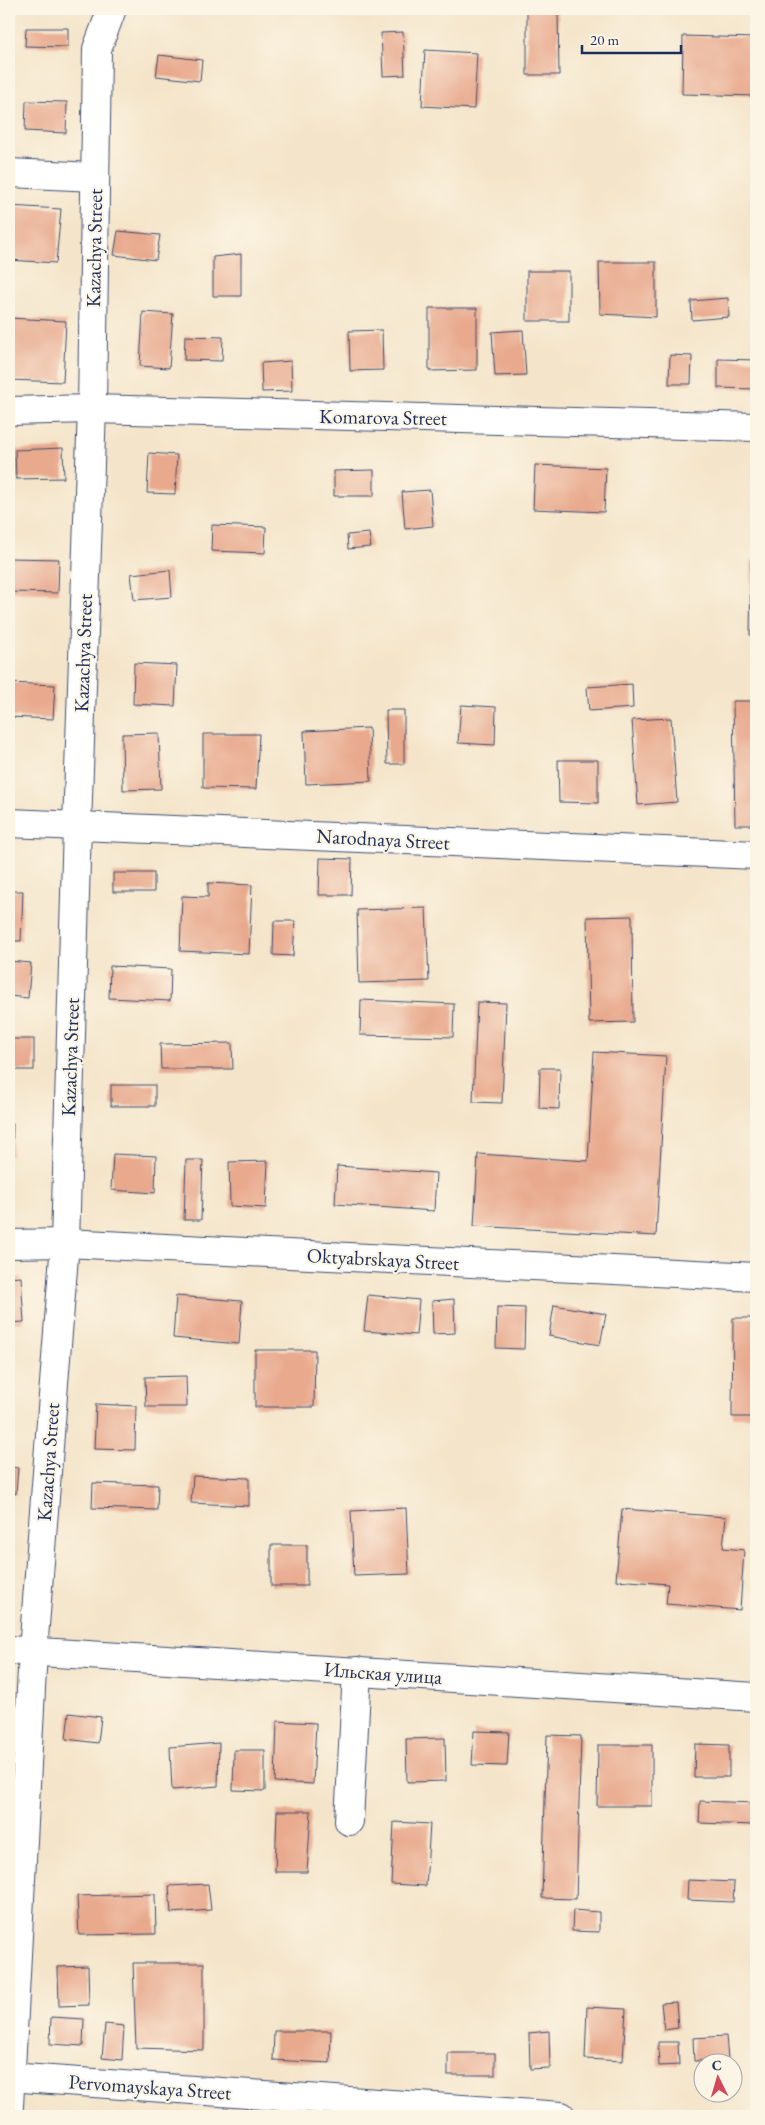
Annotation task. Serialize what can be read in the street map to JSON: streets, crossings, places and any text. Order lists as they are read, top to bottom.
{
  "streets": {
    "street": [
      "Kazachya Street",
      "Komarova Street",
      "Narodnaya Street",
      "Oktyabrskaya Street",
      "Ильская улица",
      "Pervomayskaya Street"
    ]
  },
  "crossings": [
    ["Kazachya Street", "Komarova Street"],
    ["Kazachya Street", "Narodnaya Street"],
    ["Kazachya Street", "Oktyabrskaya Street"],
    ["Kazachya Street", "Ильская улица"],
    ["Kazachya Street", "Pervomayskaya Street"]
  ],
  "scale_bar": "20 m",
  "north": "top"
}
